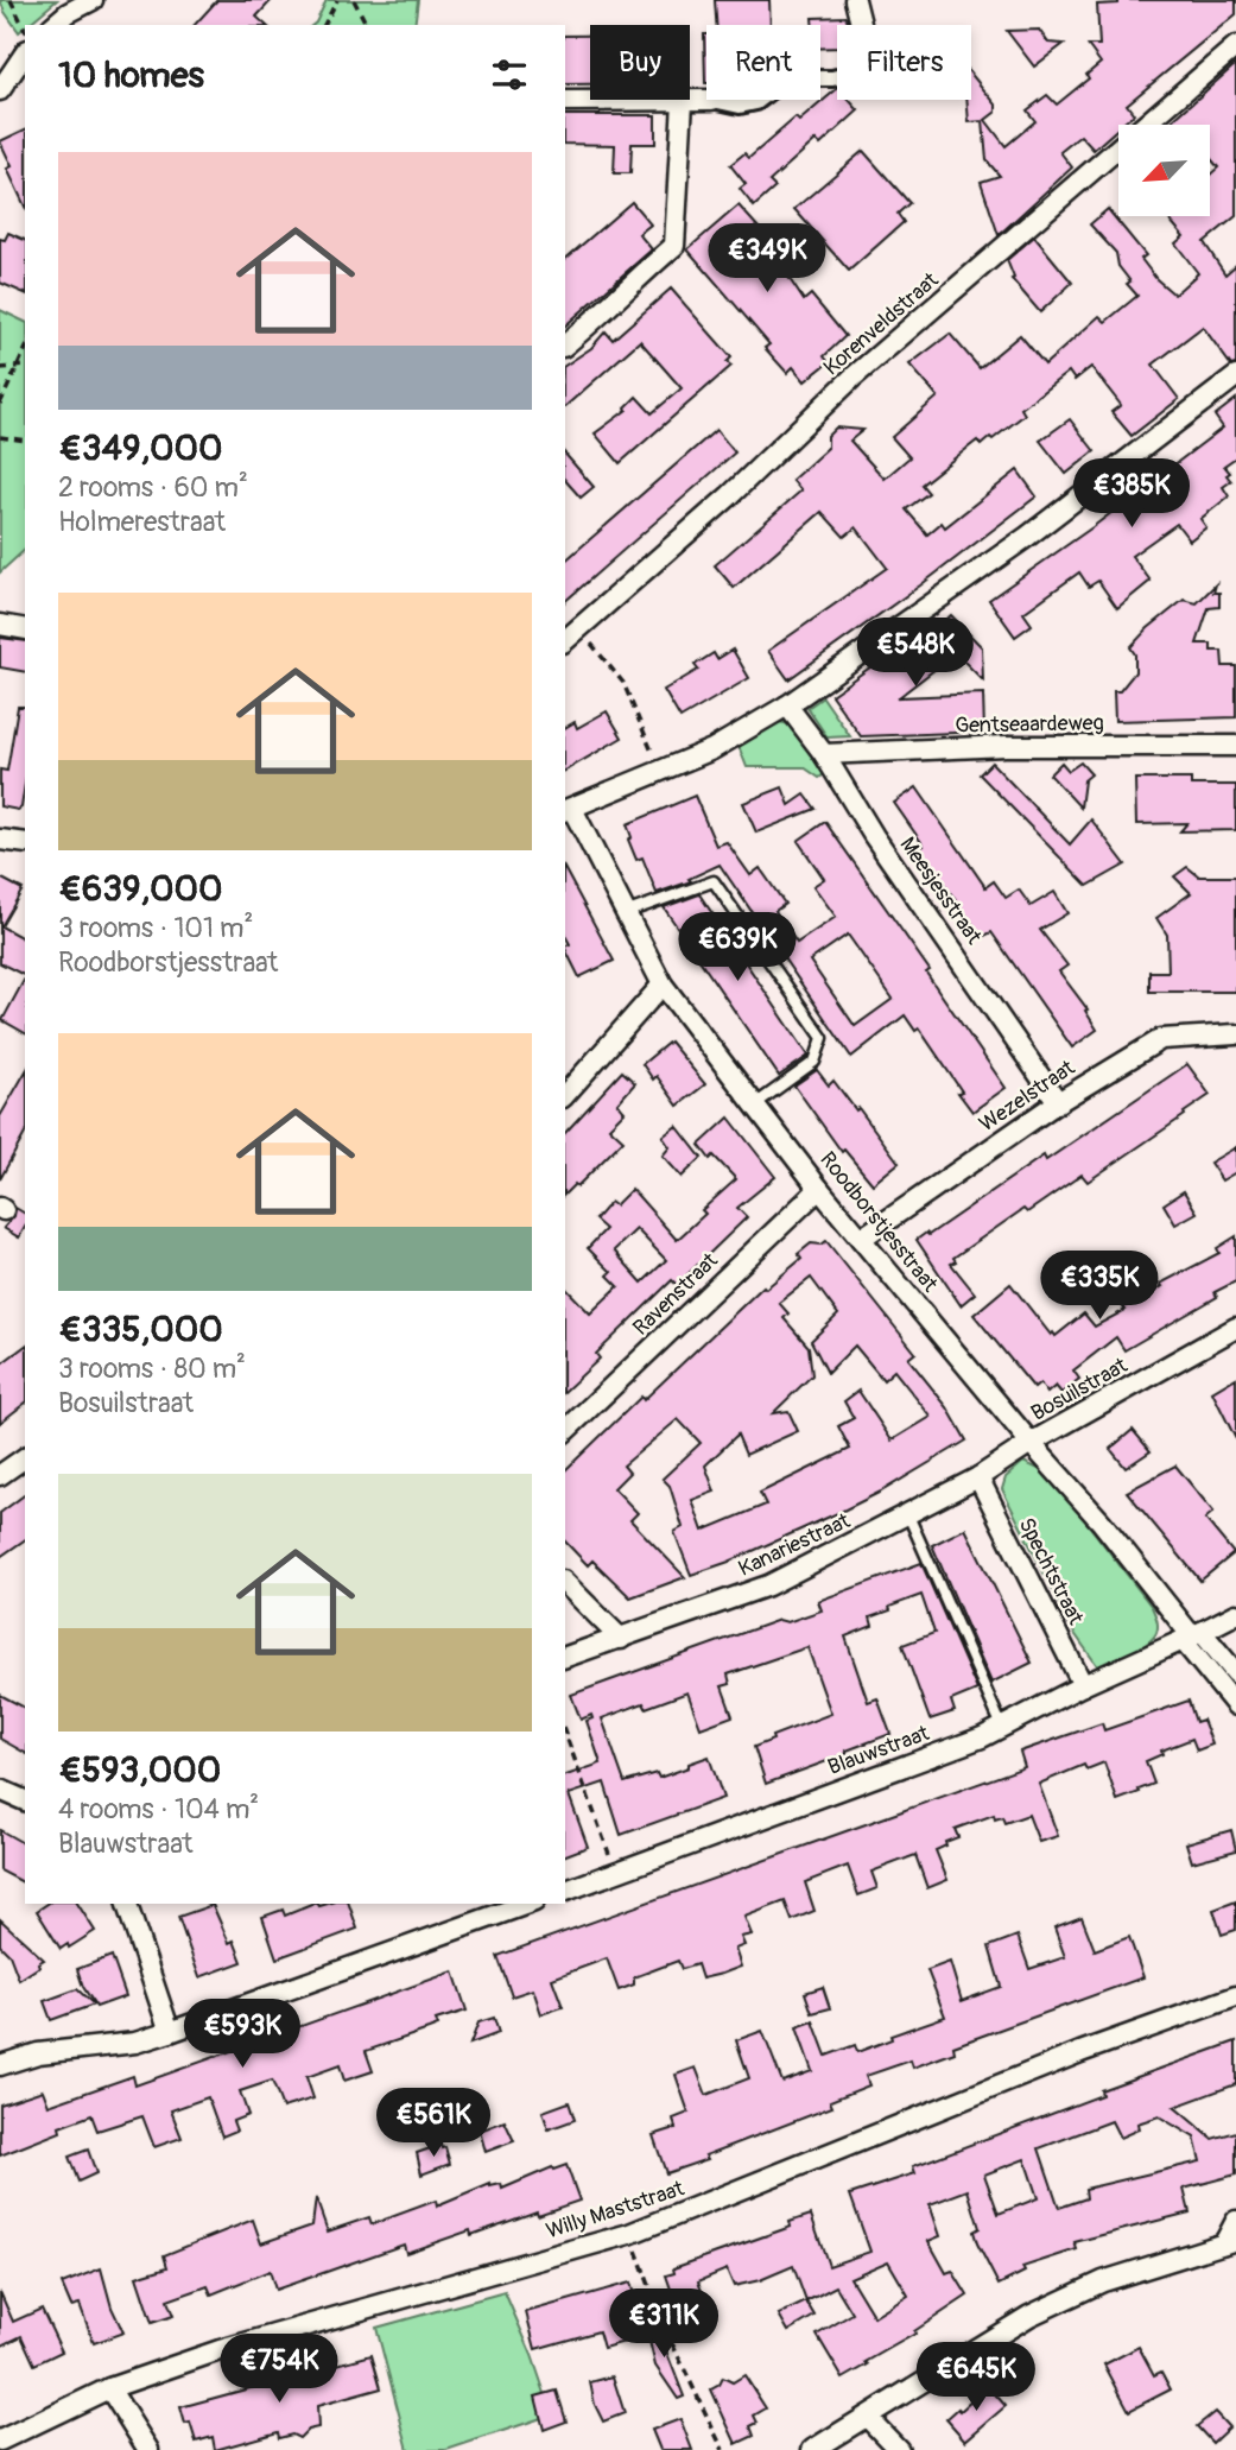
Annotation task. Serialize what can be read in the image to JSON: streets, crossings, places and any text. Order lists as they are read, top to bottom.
{
  "streets": {
    "street": [
      "Korenveldstraat",
      "Gentseaardeweg",
      "Meesjesstraat",
      "Wezelstraat",
      "Roodborstjesstraat",
      "Ravenstraat",
      "Bosuilstraat",
      "Kanariestraat",
      "Spechtstraat",
      "Blauwstraat",
      "Willy Maststraat"
    ]
  },
  "crossings": [
    ["Gentseaardeweg", "Meesjesstraat"],
    ["Meesjesstraat", "Wezelstraat"],
    ["Wezelstraat", "Roodborstjesstraat"],
    ["Roodborstjesstraat", "Ravenstraat"],
    ["Roodborstjesstraat", "Bosuilstraat"],
    ["Roodborstjesstraat", "Kanariestraat"],
    ["Roodborstjesstraat", "Blauwstraat"],
    ["Bosuilstraat", "Kanariestraat"],
    ["Kanariestraat", "Spechtstraat"],
    ["Spechtstraat", "Blauwstraat"]
  ],
  "north": "bottom left",
  "page": {
    "chip": ["Buy", "Rent", "Filters"],
    "heading": "10 homes",
    "list": [
      {
        "name": "€349,000",
        "note": "2 rooms · 60 m² · Holmerestraat"
      },
      {
        "name": "€639,000",
        "note": "3 rooms · 101 m² · Roodborstjesstraat"
      },
      {
        "name": "€335,000",
        "note": "3 rooms · 80 m² · Bosuilstraat"
      },
      {
        "name": "€593,000",
        "note": "4 rooms · 104 m² · Blauwstraat"
      }
    ],
    "price": [
      "€349K",
      "€385K",
      "€548K",
      "€639K",
      "€335K",
      "€593K",
      "€561K",
      "€311K",
      "€754K",
      "€645K"
    ]
  }
}
